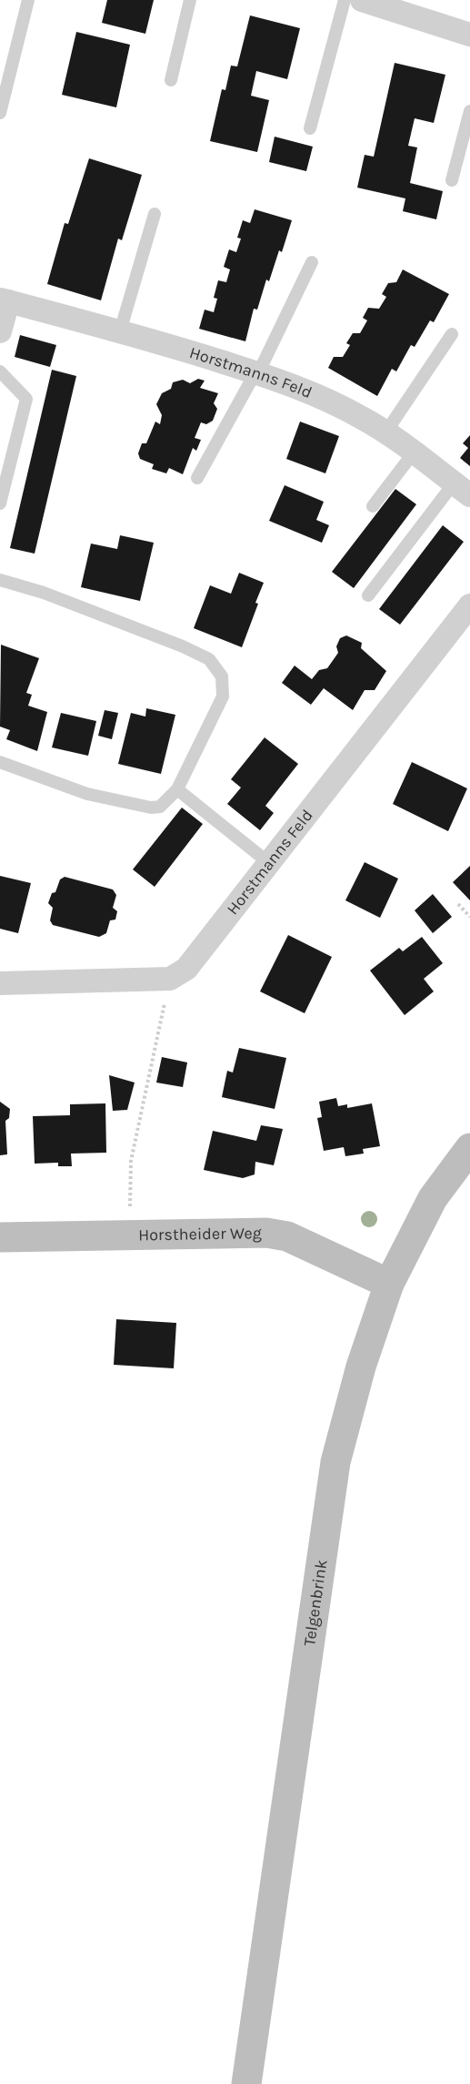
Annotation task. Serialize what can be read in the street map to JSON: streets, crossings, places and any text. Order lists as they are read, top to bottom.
{
  "streets": {
    "street": ["Horstmanns Feld", "Horstheider Weg", "Telgenbrink"]
  },
  "crossings": [
    ["Horstheider Weg", "Telgenbrink"]
  ]
}
